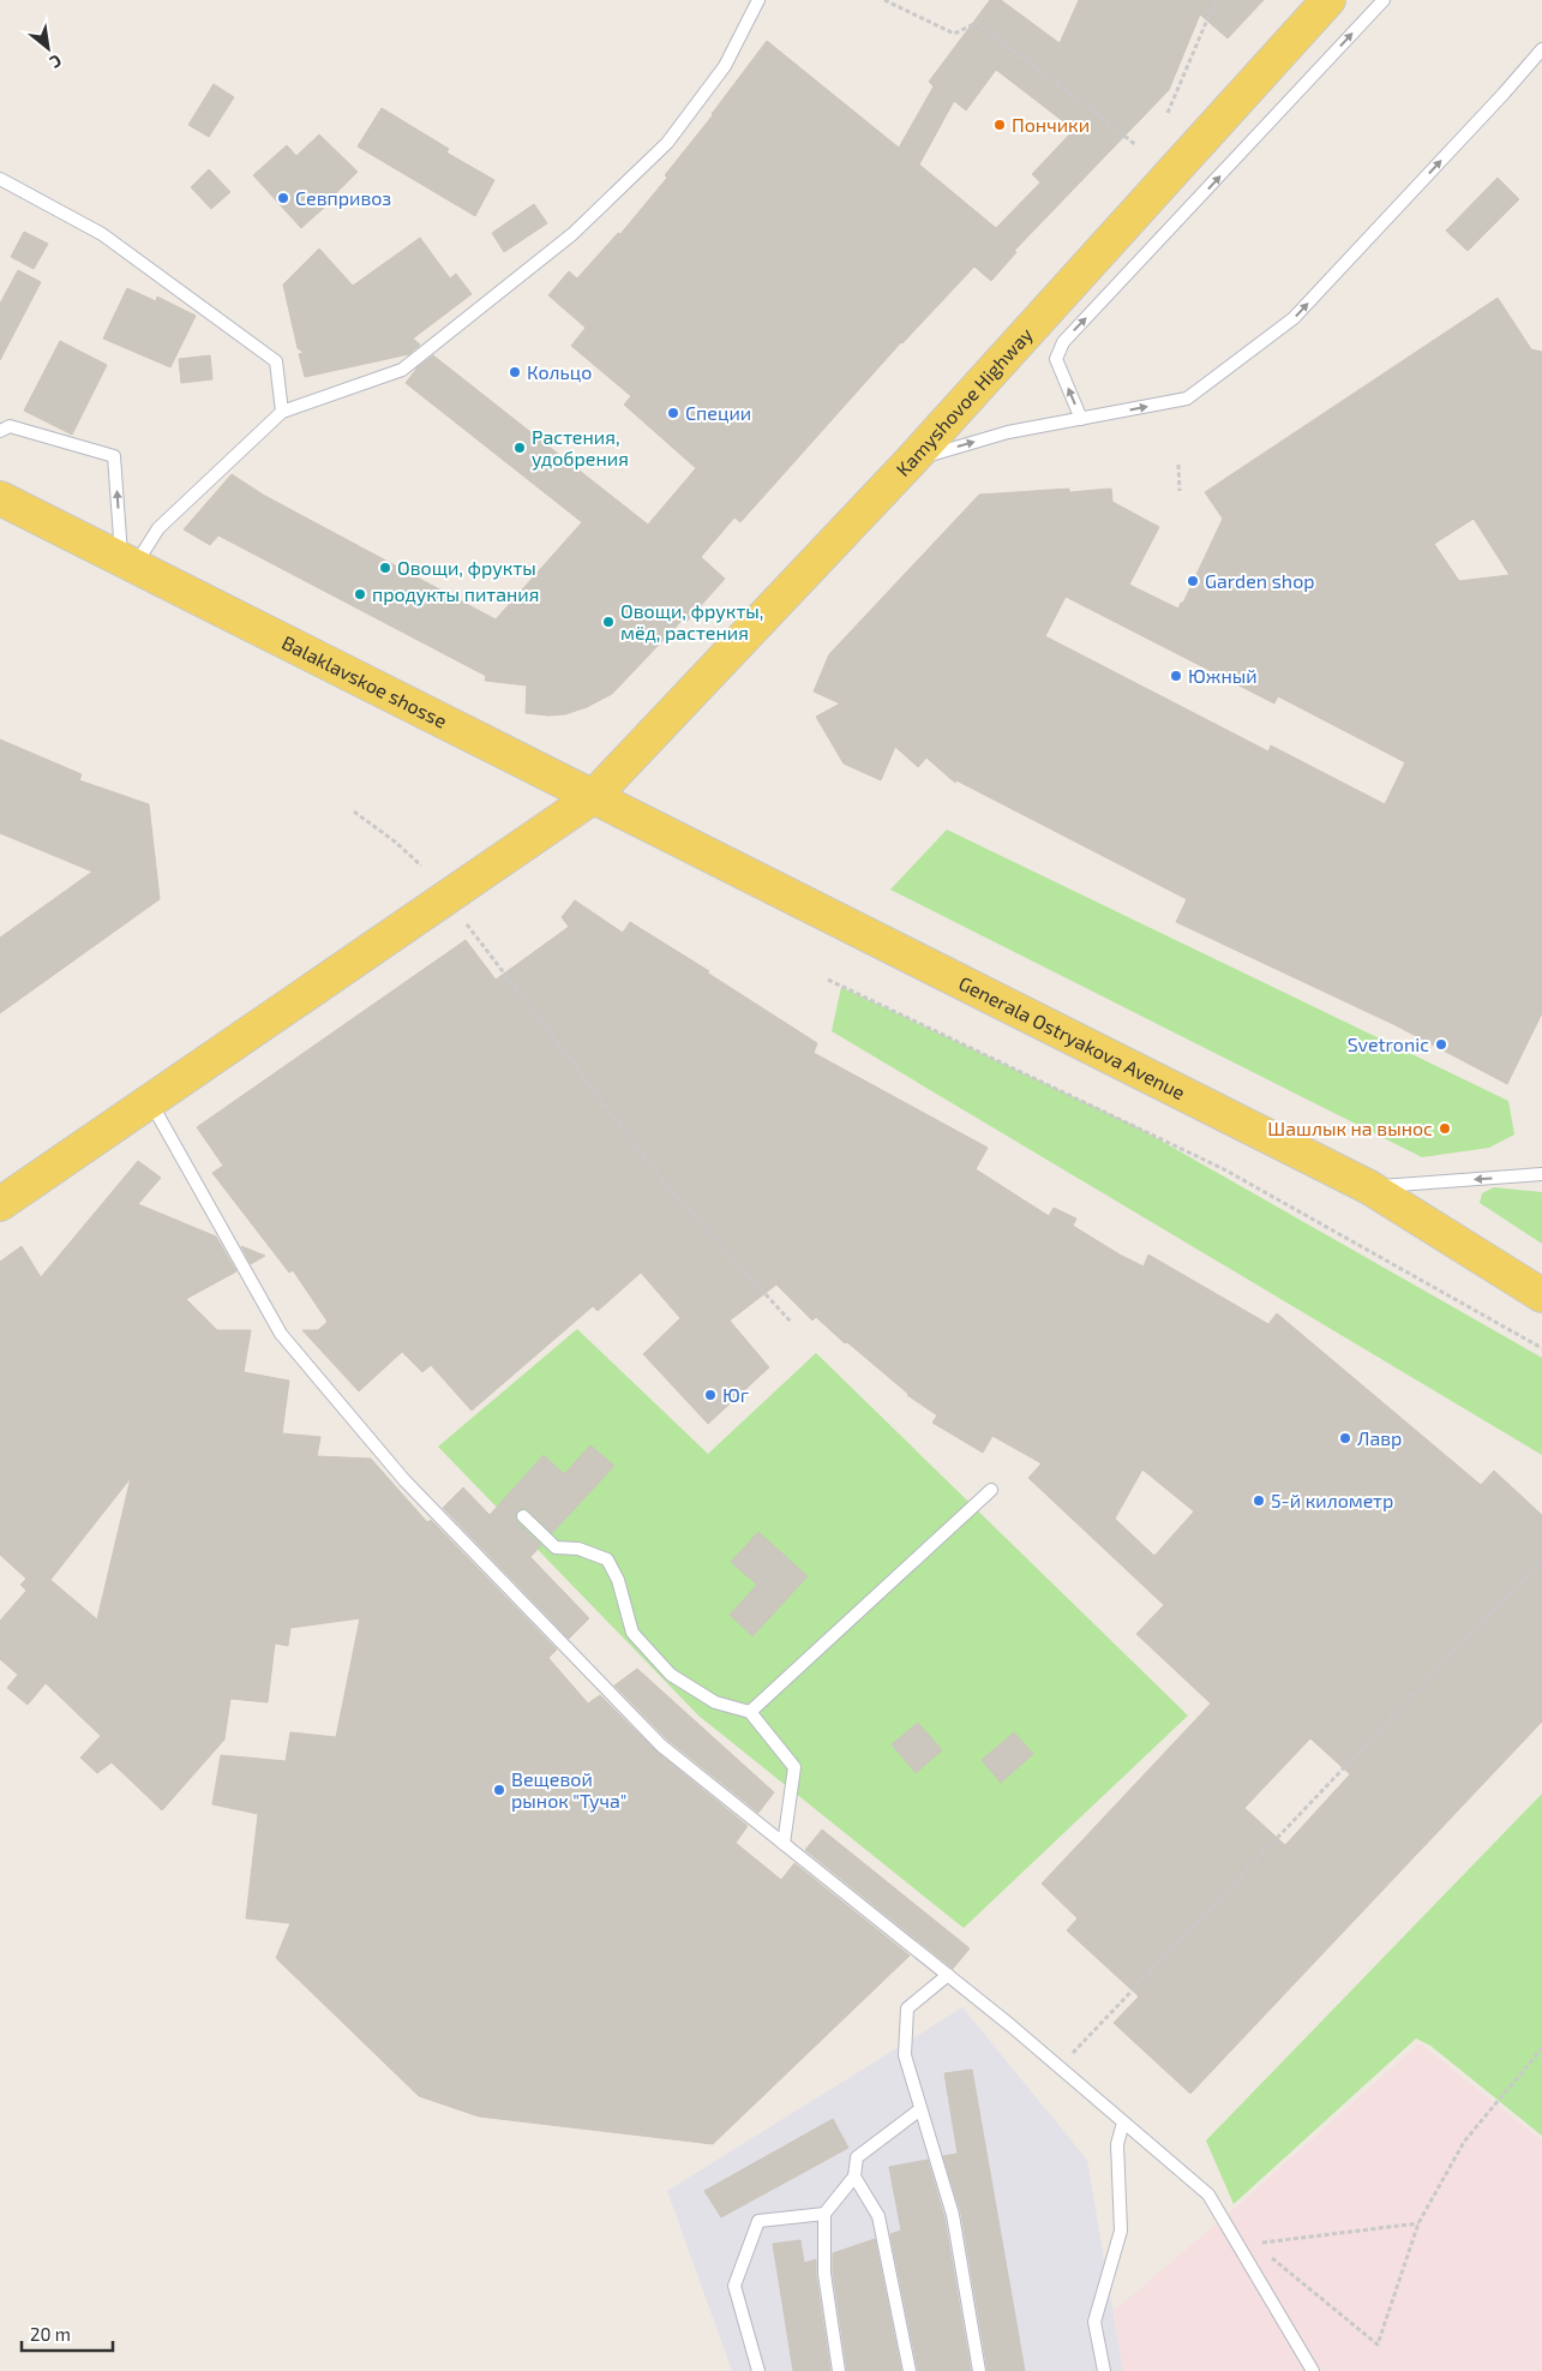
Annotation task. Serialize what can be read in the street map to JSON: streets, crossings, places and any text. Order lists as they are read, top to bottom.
{
  "streets": {
    "main road": ["Kamyshovoe Highway", "Balaklavskoe shosse", "Generala Ostryakova Avenue"]
  },
  "crossings": [
    ["Kamyshovoe Highway", "Balaklavskoe shosse"],
    ["Kamyshovoe Highway", "Generala Ostryakova Avenue"],
    ["Balaklavskoe shosse", "Generala Ostryakova Avenue"]
  ],
  "places": [
    "Пончики",
    "Севпривоз",
    "Кольцо",
    "Специи",
    "Растения, удобрения",
    "Овощи, фрукты",
    "Garden shop",
    "продукты питания",
    "Овощи, фрукты, мёд, растения",
    "Южный",
    "Svetronic",
    "Шашлык на вынос",
    "Юг",
    "Лавр",
    "5-й километр",
    "Вещевой рынок \"Туча\""
  ],
  "scale_bar": "20 m",
  "north": "bottom right"
}
